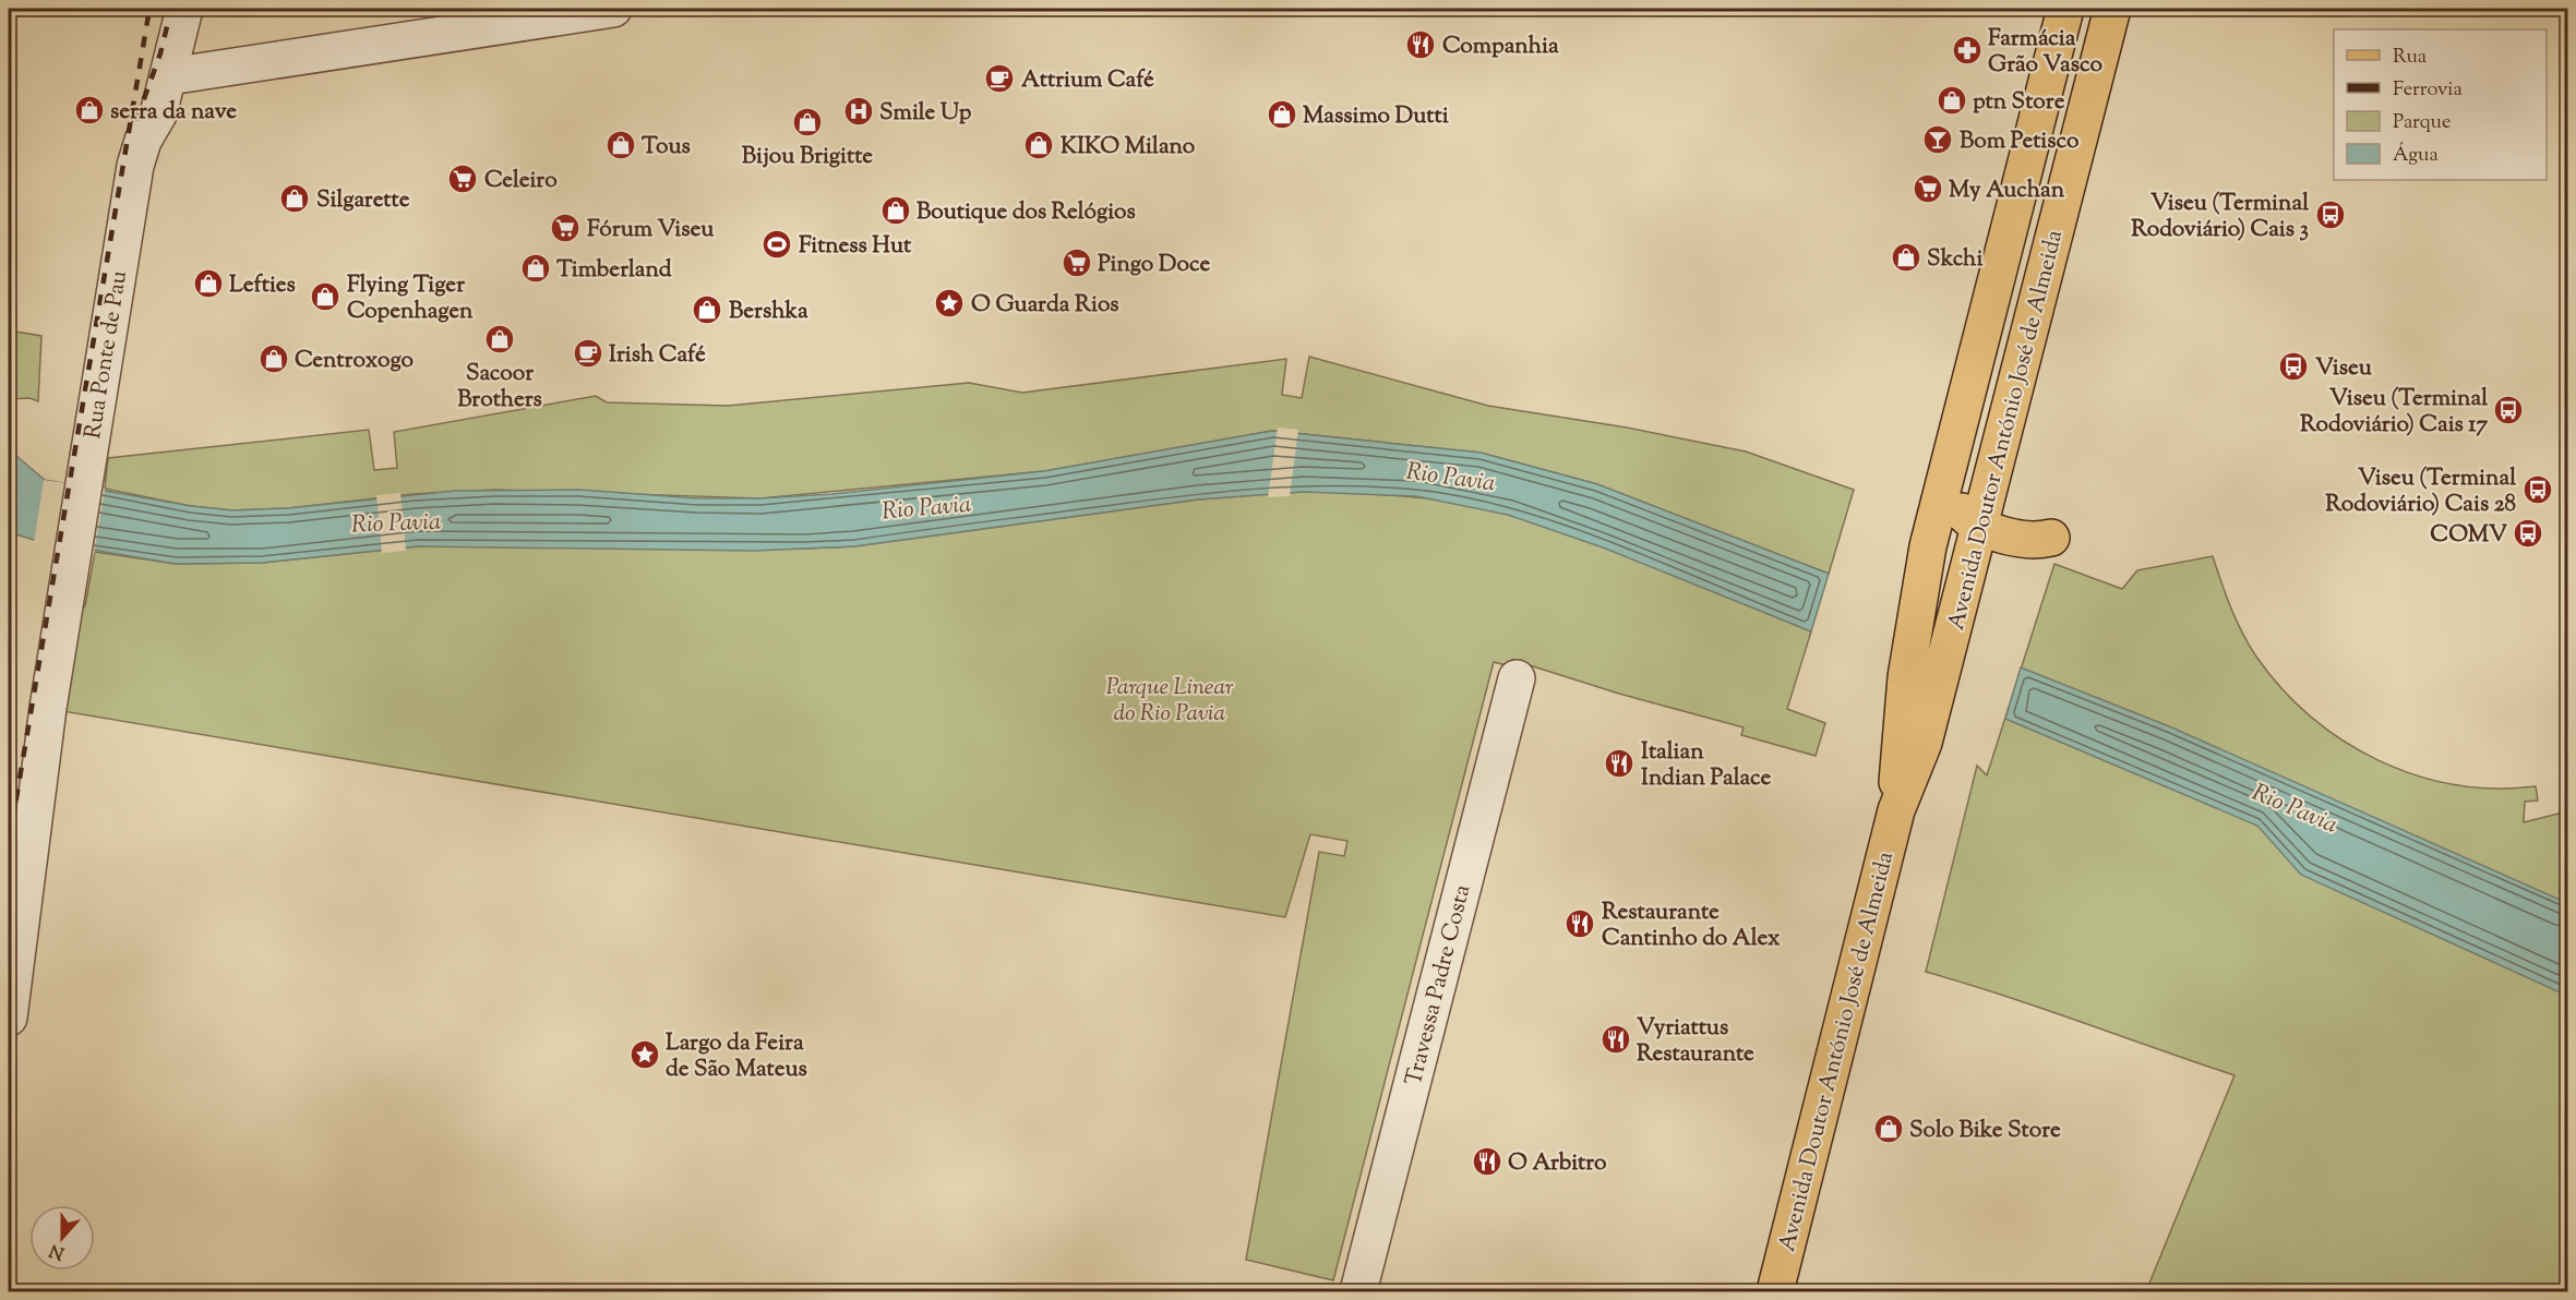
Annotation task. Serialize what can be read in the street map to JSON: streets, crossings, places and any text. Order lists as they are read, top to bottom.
{
  "streets": {
    "main road": ["Avenida Doutor António José de Almeida"],
    "street": ["Rua Ponte de Pau", "Travessa Padre Costa"]
  },
  "water": ["Rio Pavia"],
  "parks": ["Parque Linear do Rio Pavia"],
  "places": {
    "restaurant": [
      "Companhia",
      "Italian Indian Palace",
      "Restaurante Cantinho do Alex",
      "Vyriattus Restaurante",
      "O Arbitro"
    ],
    "pharmacy": ["Farmácia Grão Vasco"],
    "cafe": ["Attrium Café", "Irish Café"],
    "shop": [
      "ptn Store",
      "serra da nave",
      "Massimo Dutti",
      "Bijou Brigitte",
      "Tous",
      "KIKO Milano",
      "Silgarette",
      "Boutique dos Relógios",
      "Skchi",
      "Timberland",
      "Lefties",
      "Flying Tiger Copenhagen",
      "Bershka",
      "Sacoor Brothers",
      "Centroxogo",
      "Solo Bike Store"
    ],
    "hospital": ["Smile Up"],
    "bar": ["Bom Petisco"],
    "supermarket": [
      "Celeiro",
      "My Auchan",
      "Fórum Viseu",
      "Pingo Doce"
    ],
    "bus stop": [
      "Viseu (Terminal Rodoviário) Cais 3",
      "Viseu",
      "Viseu (Terminal Rodoviário) Cais 17",
      "Viseu (Terminal Rodoviário) Cais 28",
      "COMV"
    ],
    "sports": ["Fitness Hut"],
    "place": ["O Guarda Rios", "Largo da Feira de São Mateus"]
  },
  "legend": [
    "Rua",
    "Ferrovia",
    "Parque",
    "Água"
  ],
  "north": "bottom"
}
